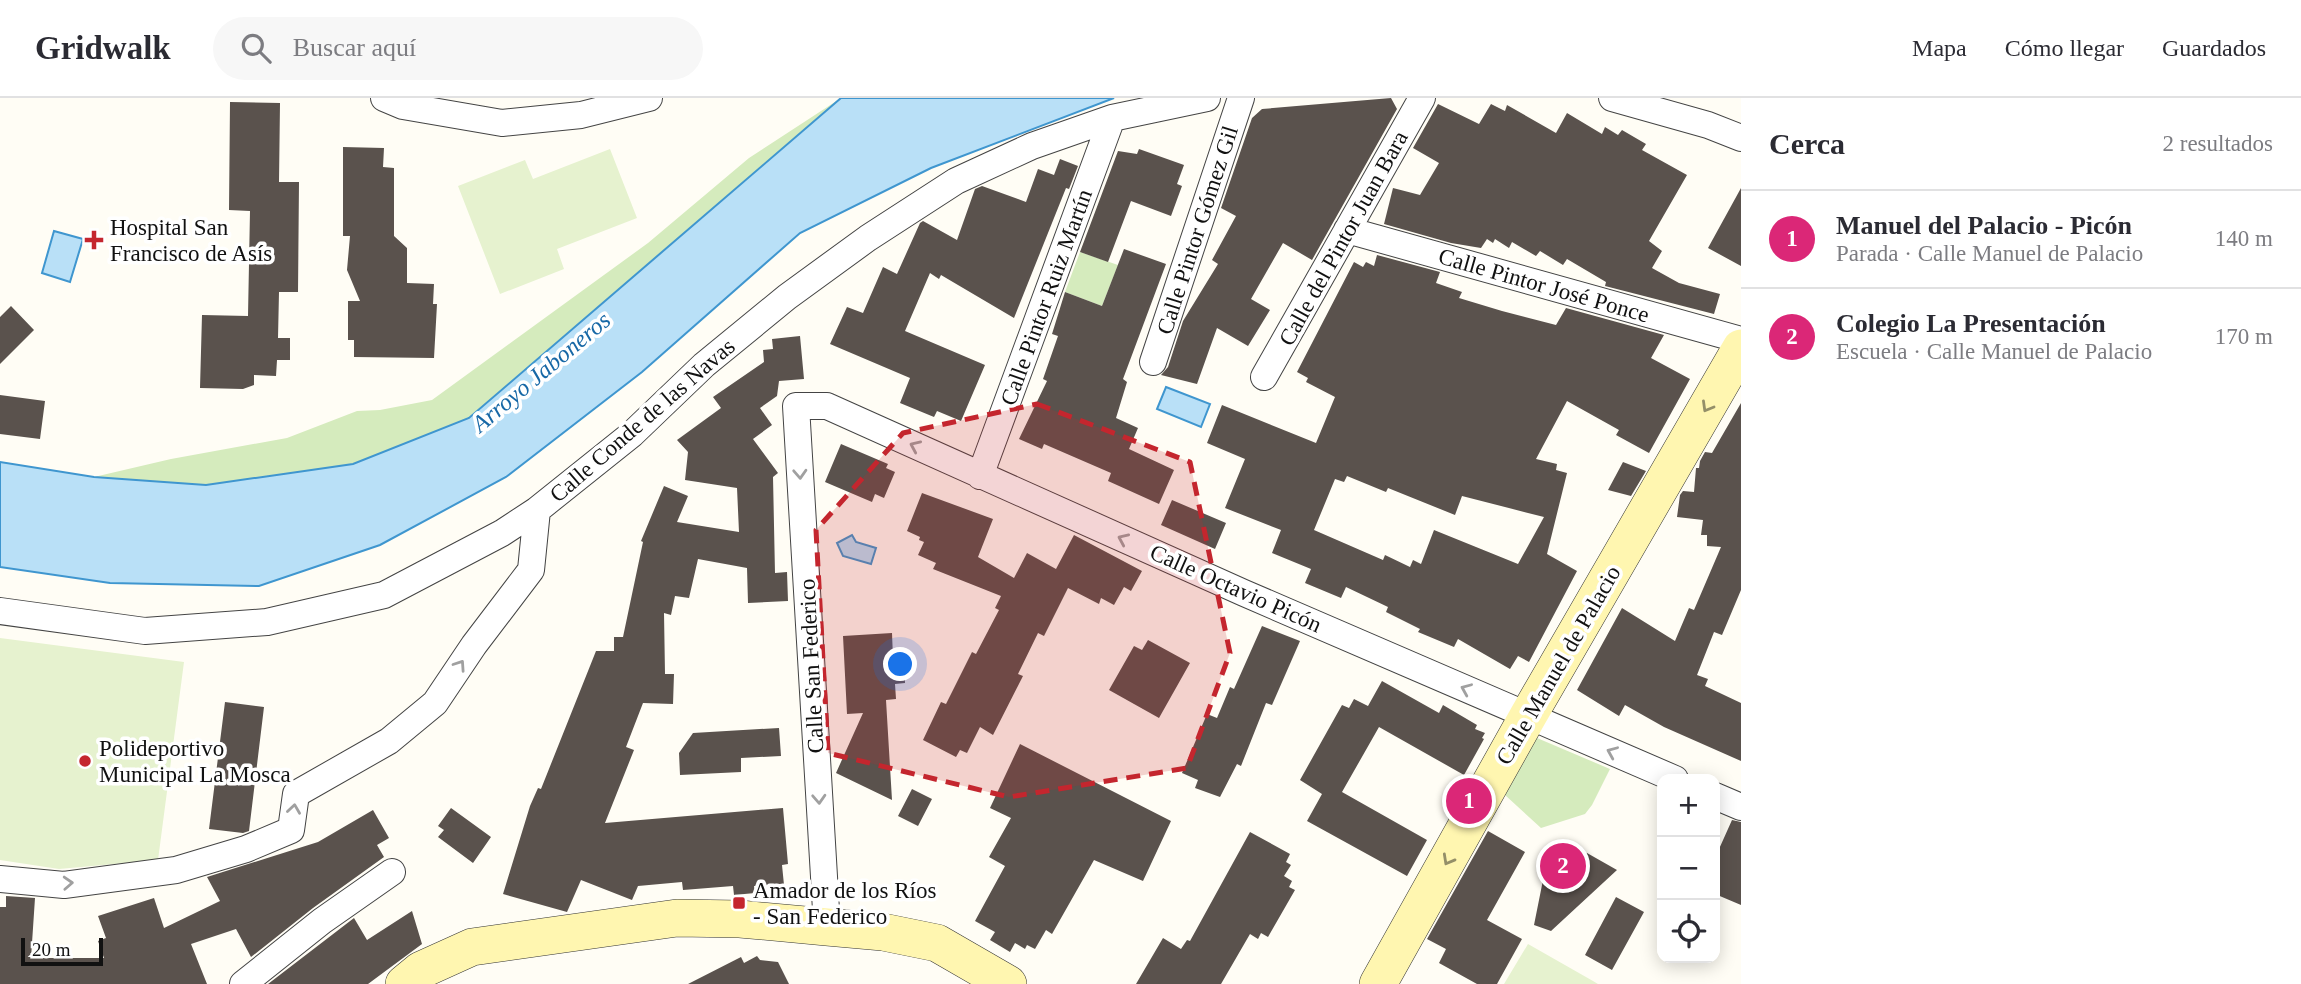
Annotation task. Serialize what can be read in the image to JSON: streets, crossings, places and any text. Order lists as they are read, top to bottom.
{
  "streets": {
    "street": [
      "Calle Pintor Gómez Gil",
      "Calle del Pintor Juan Bara",
      "Calle Pintor José Ponce",
      "Calle Pintor Ruiz Martín",
      "Calle Conde de las Navas",
      "Calle Octavio Picón",
      "Calle Manuel de Palacio",
      "Calle San Federico"
    ]
  },
  "crossings": [
    ["Calle del Pintor Juan Bara", "Calle Pintor José Ponce"],
    ["Calle Pintor Ruiz Martín", "Calle Conde de las Navas"],
    ["Calle Pintor Ruiz Martín", "Calle Octavio Picón"],
    ["Calle Octavio Picón", "Calle Manuel de Palacio"],
    ["Calle Octavio Picón", "Calle San Federico"]
  ],
  "one_way": ["Calle Octavio Picón", "Calle Manuel de Palacio", "Calle San Federico"],
  "water": ["Arroyo Jaboneros"],
  "places": {
    "health": ["Hospital San Francisco de Asís"],
    "other": ["Polideportivo Municipal La Mosca"],
    "transit": ["Amador de los Ríos - San Federico"]
  },
  "scale_bar": "20 m",
  "page": {
    "header": "Gridwalk",
    "search": "Buscar aquí",
    "nav": ["Mapa", "Cómo llegar", "Guardados"],
    "heading": ["Cerca", "2 resultados"],
    "list": [
      {
        "mark": "1",
        "name": "Manuel del Palacio - Picón",
        "note": "Parada · Calle Manuel de Palacio",
        "value": "140 m"
      },
      {
        "mark": "2",
        "name": "Colegio La Presentación",
        "note": "Escuela · Calle Manuel de Palacio",
        "value": "170 m"
      }
    ],
    "map_buttons": ["+", "−"],
    "pins": ["1", "2"],
    "scale": "20 m"
  }
}
